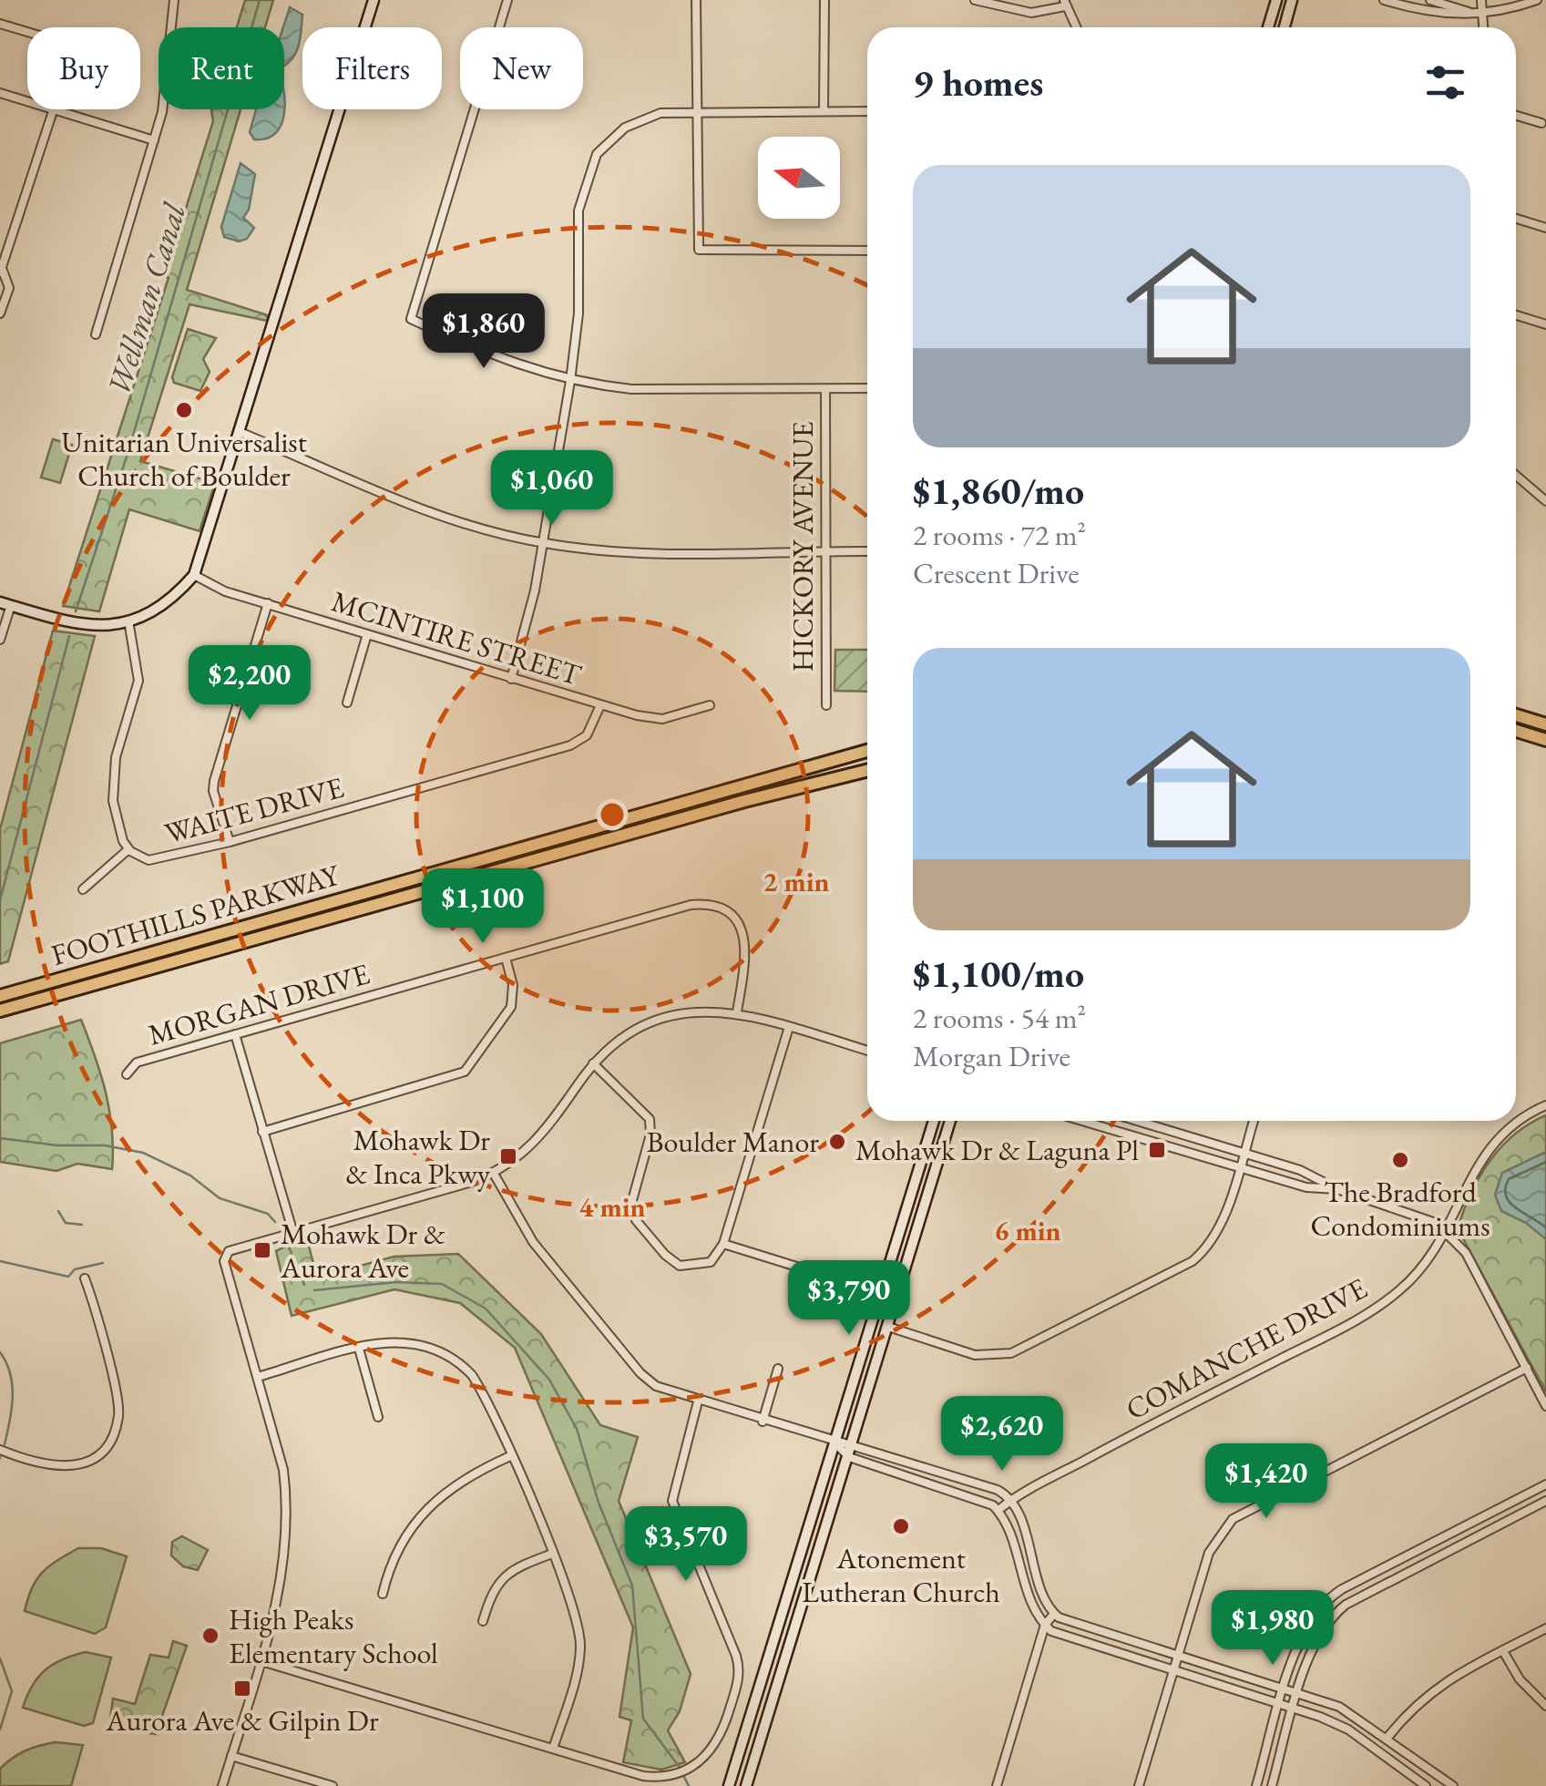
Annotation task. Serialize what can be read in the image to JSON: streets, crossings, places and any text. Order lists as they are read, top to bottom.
{
  "streets": {
    "highway": ["FOOTHILLS PARKWAY"],
    "street": [
      "HICKORY AVENUE",
      "MCINTIRE STREET",
      "WAITE DRIVE",
      "MORGAN DRIVE",
      "COMANCHE DRIVE"
    ]
  },
  "crossings": [
    ["MCINTIRE STREET", "WAITE DRIVE"]
  ],
  "water": ["Wellman Canal"],
  "places": {
    "other": [
      "Unitarian Universalist Church of Boulder",
      "Boulder Manor",
      "The Bradford Condominiums",
      "Atonement Lutheran Church",
      "High Peaks Elementary School"
    ],
    "transit": [
      "Mohawk Dr & Laguna Pl",
      "Mohawk Dr & Inca Pkwy",
      "Mohawk Dr & Aurora Ave",
      "Aurora Ave & Gilpin Dr"
    ]
  },
  "north": "left",
  "page": {
    "chip": [
      "Buy",
      "Rent",
      "Filters",
      "New"
    ],
    "heading": "9 homes",
    "list": [
      {
        "name": "$1,860/mo",
        "note": "2 rooms · 72 m² · Crescent Drive"
      },
      {
        "name": "$1,100/mo",
        "note": "2 rooms · 54 m² · Morgan Drive"
      }
    ],
    "price": [
      "$1,860",
      "$1,060",
      "$2,200",
      "$1,100",
      "$3,790",
      "$2,620",
      "$1,420",
      "$3,570",
      "$1,980"
    ]
  },
  "rings": ["2 min", "4 min", "6 min"]
}
